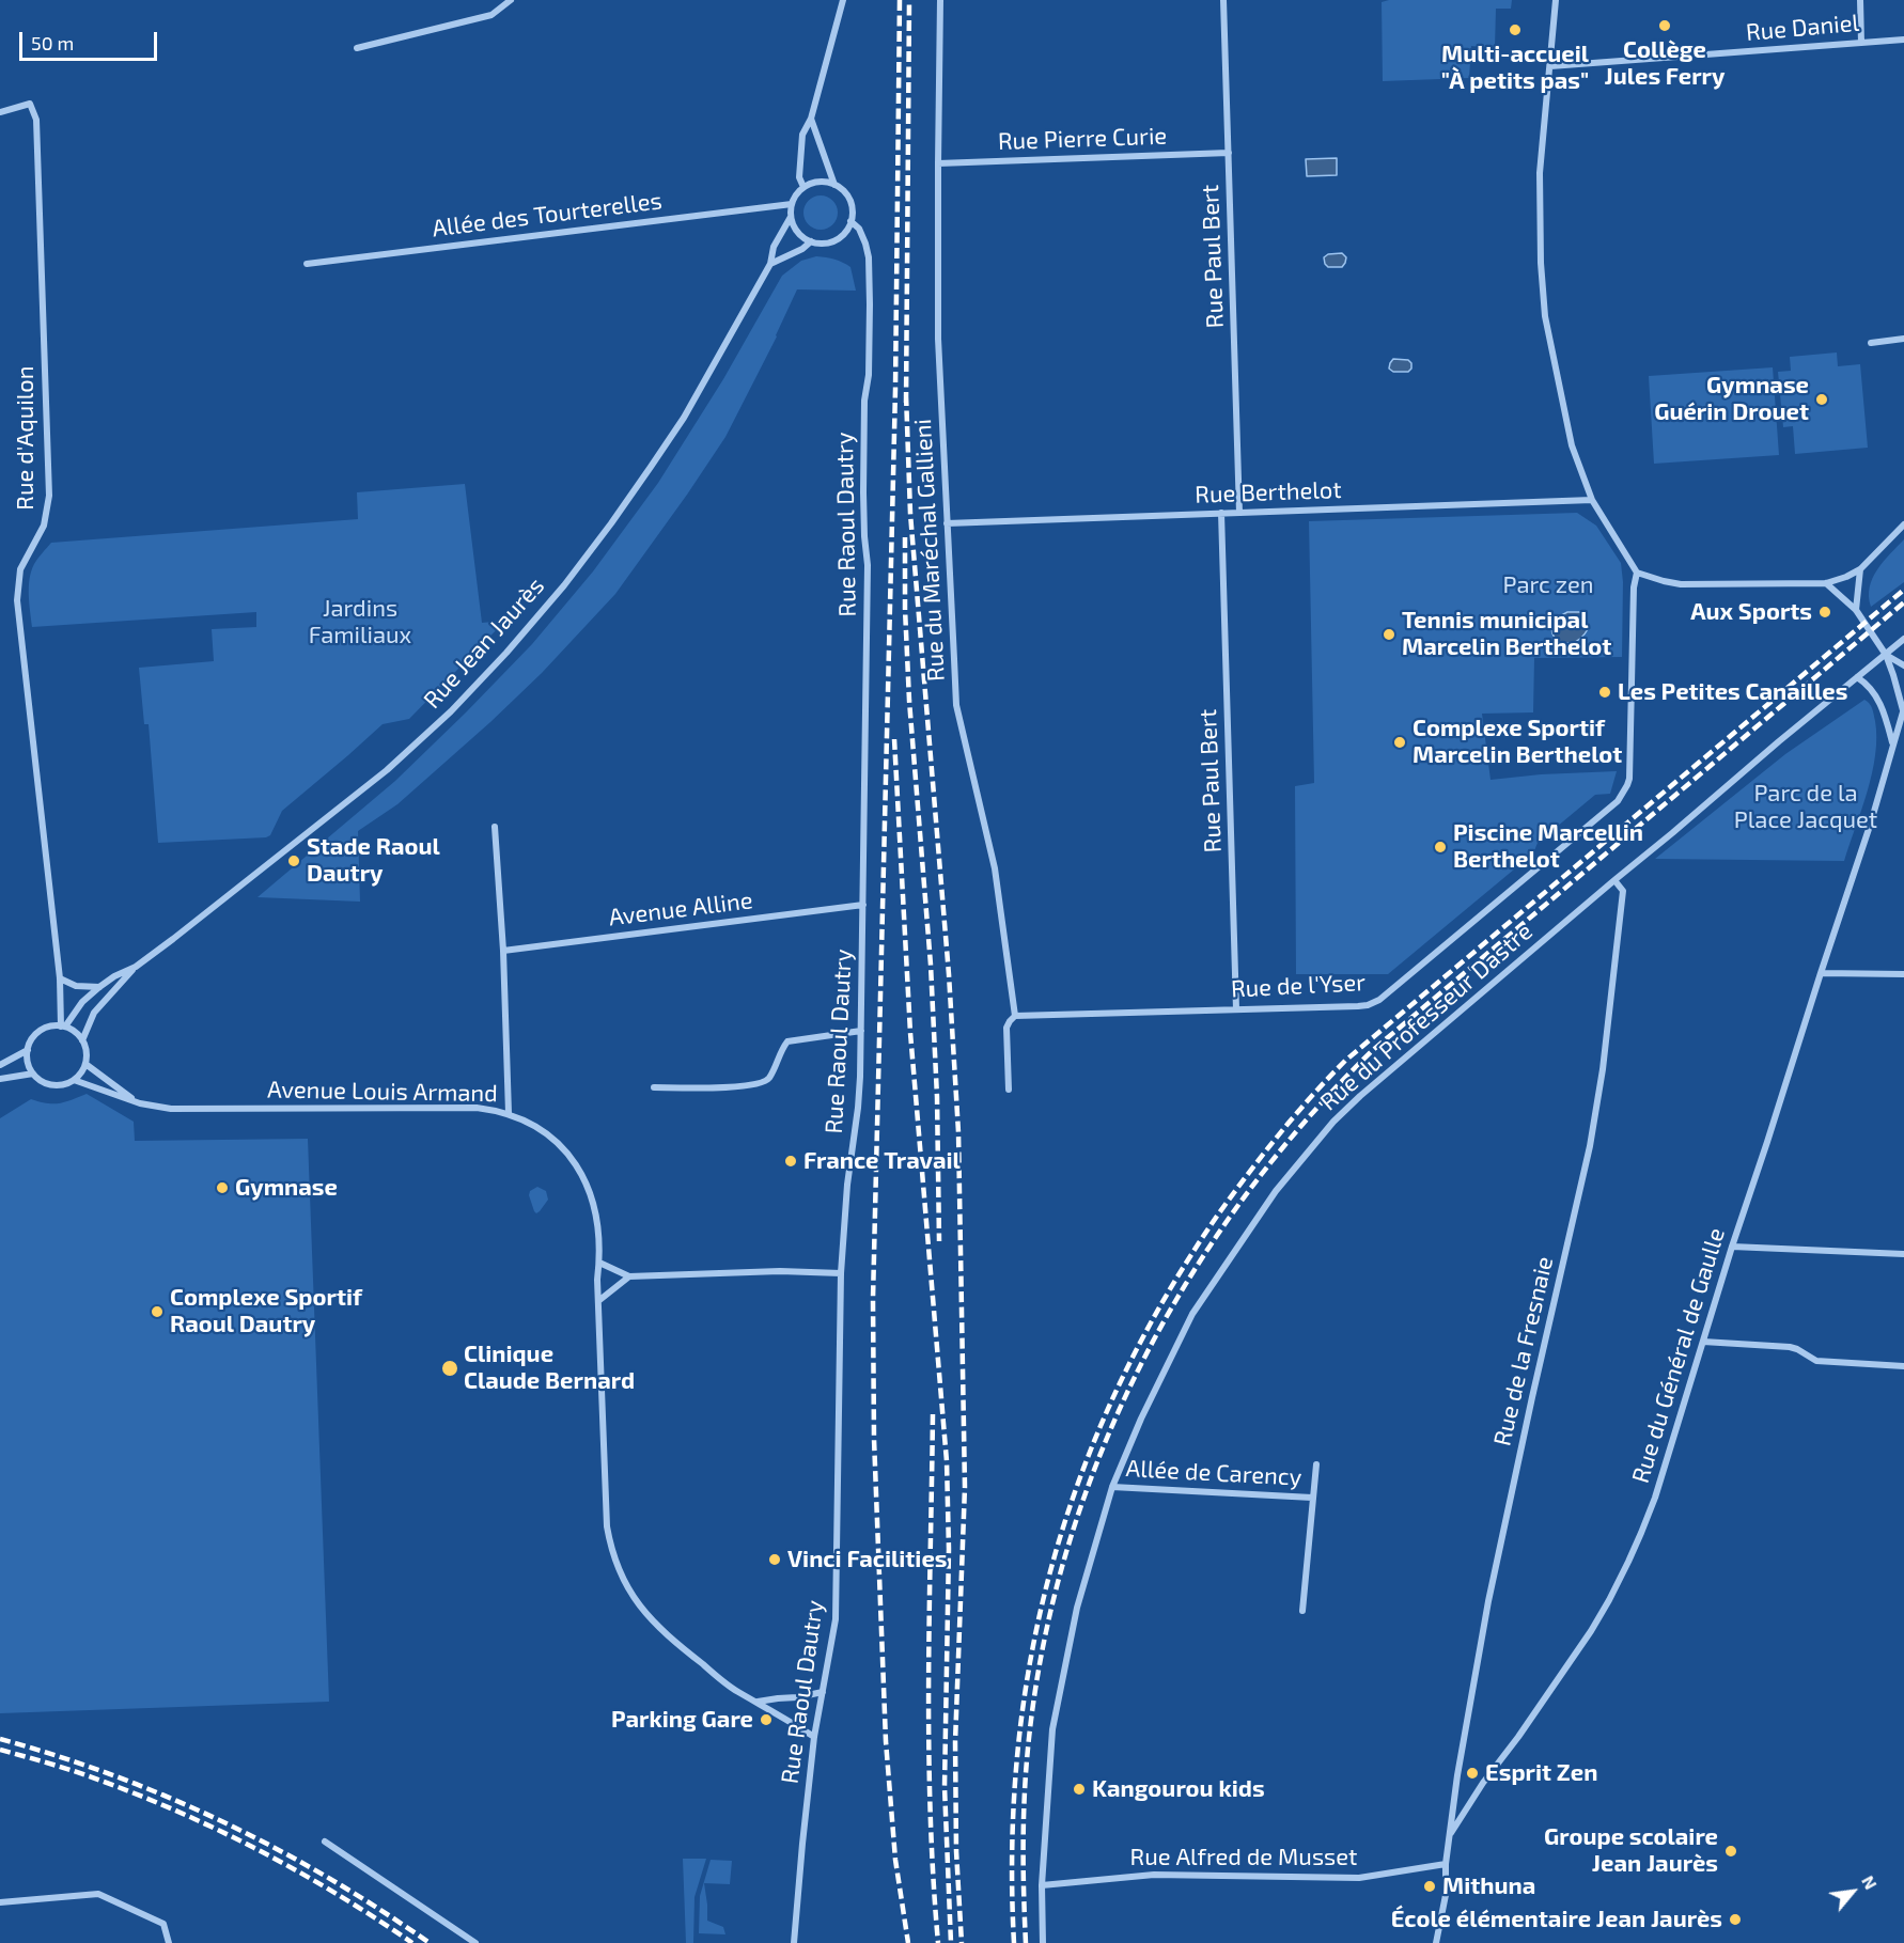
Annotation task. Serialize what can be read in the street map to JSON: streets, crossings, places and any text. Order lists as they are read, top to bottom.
{
  "streets": {
    "street": [
      "Rue Daniel",
      "Rue Pierre Curie",
      "Allée des Tourterelles",
      "Rue Paul Bert",
      "Rue d'Aquilon",
      "Rue Berthelot",
      "Rue Raoul Dautry",
      "Rue du Maréchal Gallieni",
      "Rue Jean Jaurès",
      "Avenue Alline",
      "Rue de l'Yser",
      "Rue du Professeur Dastre",
      "Avenue Louis Armand",
      "Rue de la Fresnaie",
      "Rue du Général de Gaulle",
      "Allée de Carency",
      "Rue Alfred de Musset"
    ]
  },
  "crossings": [
    ["Rue Pierre Curie", "Rue Paul Bert"],
    ["Rue Pierre Curie", "Rue du Maréchal Gallieni"],
    ["Allée des Tourterelles", "Rue Raoul Dautry"],
    ["Allée des Tourterelles", "Rue Jean Jaurès"],
    ["Rue Paul Bert", "Rue Berthelot"],
    ["Rue Paul Bert", "Rue de l'Yser"],
    ["Rue d'Aquilon", "Rue Jean Jaurès"],
    ["Rue d'Aquilon", "Avenue Louis Armand"],
    ["Rue Berthelot", "Rue du Maréchal Gallieni"],
    ["Rue Raoul Dautry", "Rue Jean Jaurès"],
    ["Rue Raoul Dautry", "Avenue Alline"],
    ["Rue Raoul Dautry", "Avenue Louis Armand"],
    ["Rue du Maréchal Gallieni", "Rue de l'Yser"],
    ["Rue Jean Jaurès", "Avenue Louis Armand"],
    ["Rue du Professeur Dastre", "Rue de la Fresnaie"],
    ["Rue du Professeur Dastre", "Rue du Général de Gaulle"],
    ["Rue du Professeur Dastre", "Allée de Carency"],
    ["Rue du Professeur Dastre", "Rue Alfred de Musset"],
    ["Rue de la Fresnaie", "Rue du Général de Gaulle"],
    ["Rue du Général de Gaulle", "Rue Alfred de Musset"]
  ],
  "parks": ["Parc zen", "Jardins Familiaux", "Parc de la Place Jacquet"],
  "places": [
    "Collège Jules Ferry",
    "Multi-accueil \"À petits pas\"",
    "Gymnase Guérin Drouet",
    "Aux Sports",
    "Tennis municipal Marcelin Berthelot",
    "Les Petites Canailles",
    "Complexe Sportif Marcelin Berthelot",
    "Piscine Marcellin Berthelot",
    "Stade Raoul Dautry",
    "France Travail",
    "Gymnase",
    "Complexe Sportif Raoul Dautry",
    "Clinique Claude Bernard",
    "Vinci Facilities",
    "Parking Gare",
    "Esprit Zen",
    "Kangourou kids",
    "Groupe scolaire Jean Jaurès",
    "Mithuna",
    "École élémentaire Jean Jaurès"
  ],
  "scale_bar": "50 m",
  "north": "top right"
}
